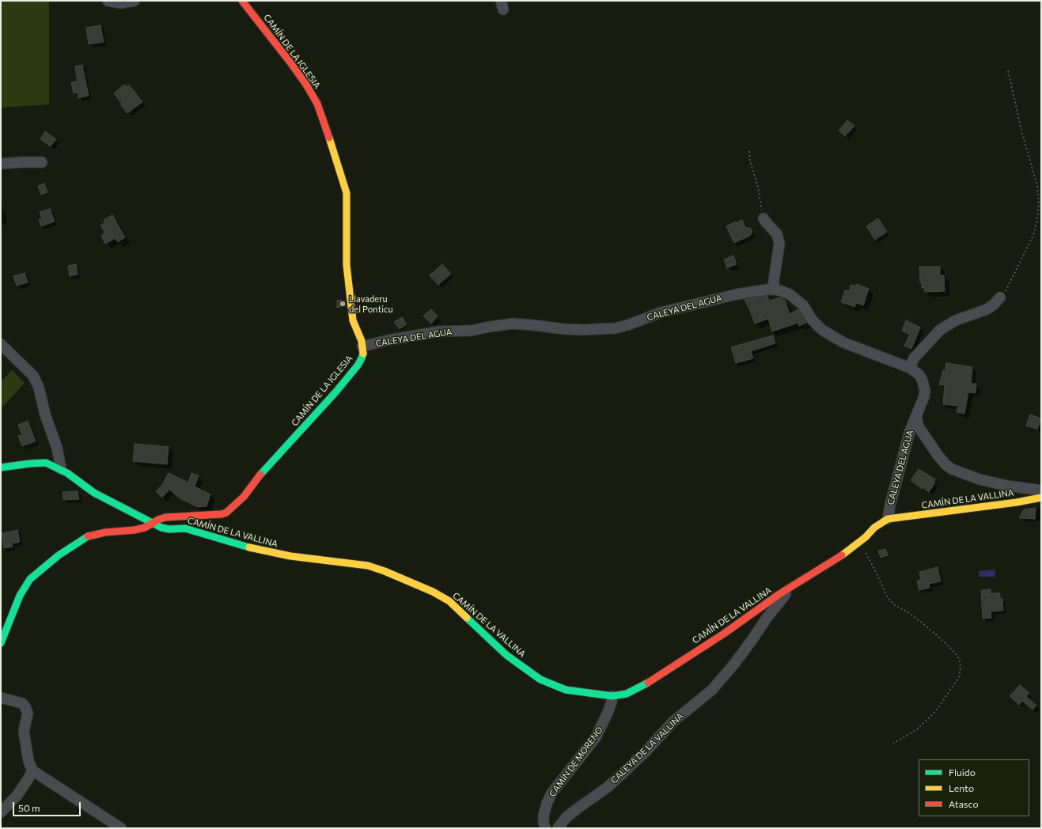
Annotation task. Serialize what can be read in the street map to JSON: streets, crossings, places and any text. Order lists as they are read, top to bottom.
{
  "streets": {
    "street": [
      "CAMÍN DE LA IGLESIA",
      "CALEYA DEL AGUA",
      "CAMÍN DE LA VALLINA",
      "CALEYA DE LA VALLINA",
      "CAMÍN DE MORENO"
    ]
  },
  "crossings": [
    ["CAMÍN DE LA IGLESIA", "CALEYA DEL AGUA"],
    ["CAMÍN DE LA IGLESIA", "CAMÍN DE LA VALLINA"],
    ["CALEYA DEL AGUA", "CAMÍN DE LA VALLINA"],
    ["CAMÍN DE LA VALLINA", "CALEYA DE LA VALLINA"],
    ["CAMÍN DE LA VALLINA", "CAMÍN DE MORENO"]
  ],
  "places": ["Llavaderu del Ponticu"],
  "legend": ["Fluido", "Lento", "Atasco"],
  "scale_bar": "50 m"
}
